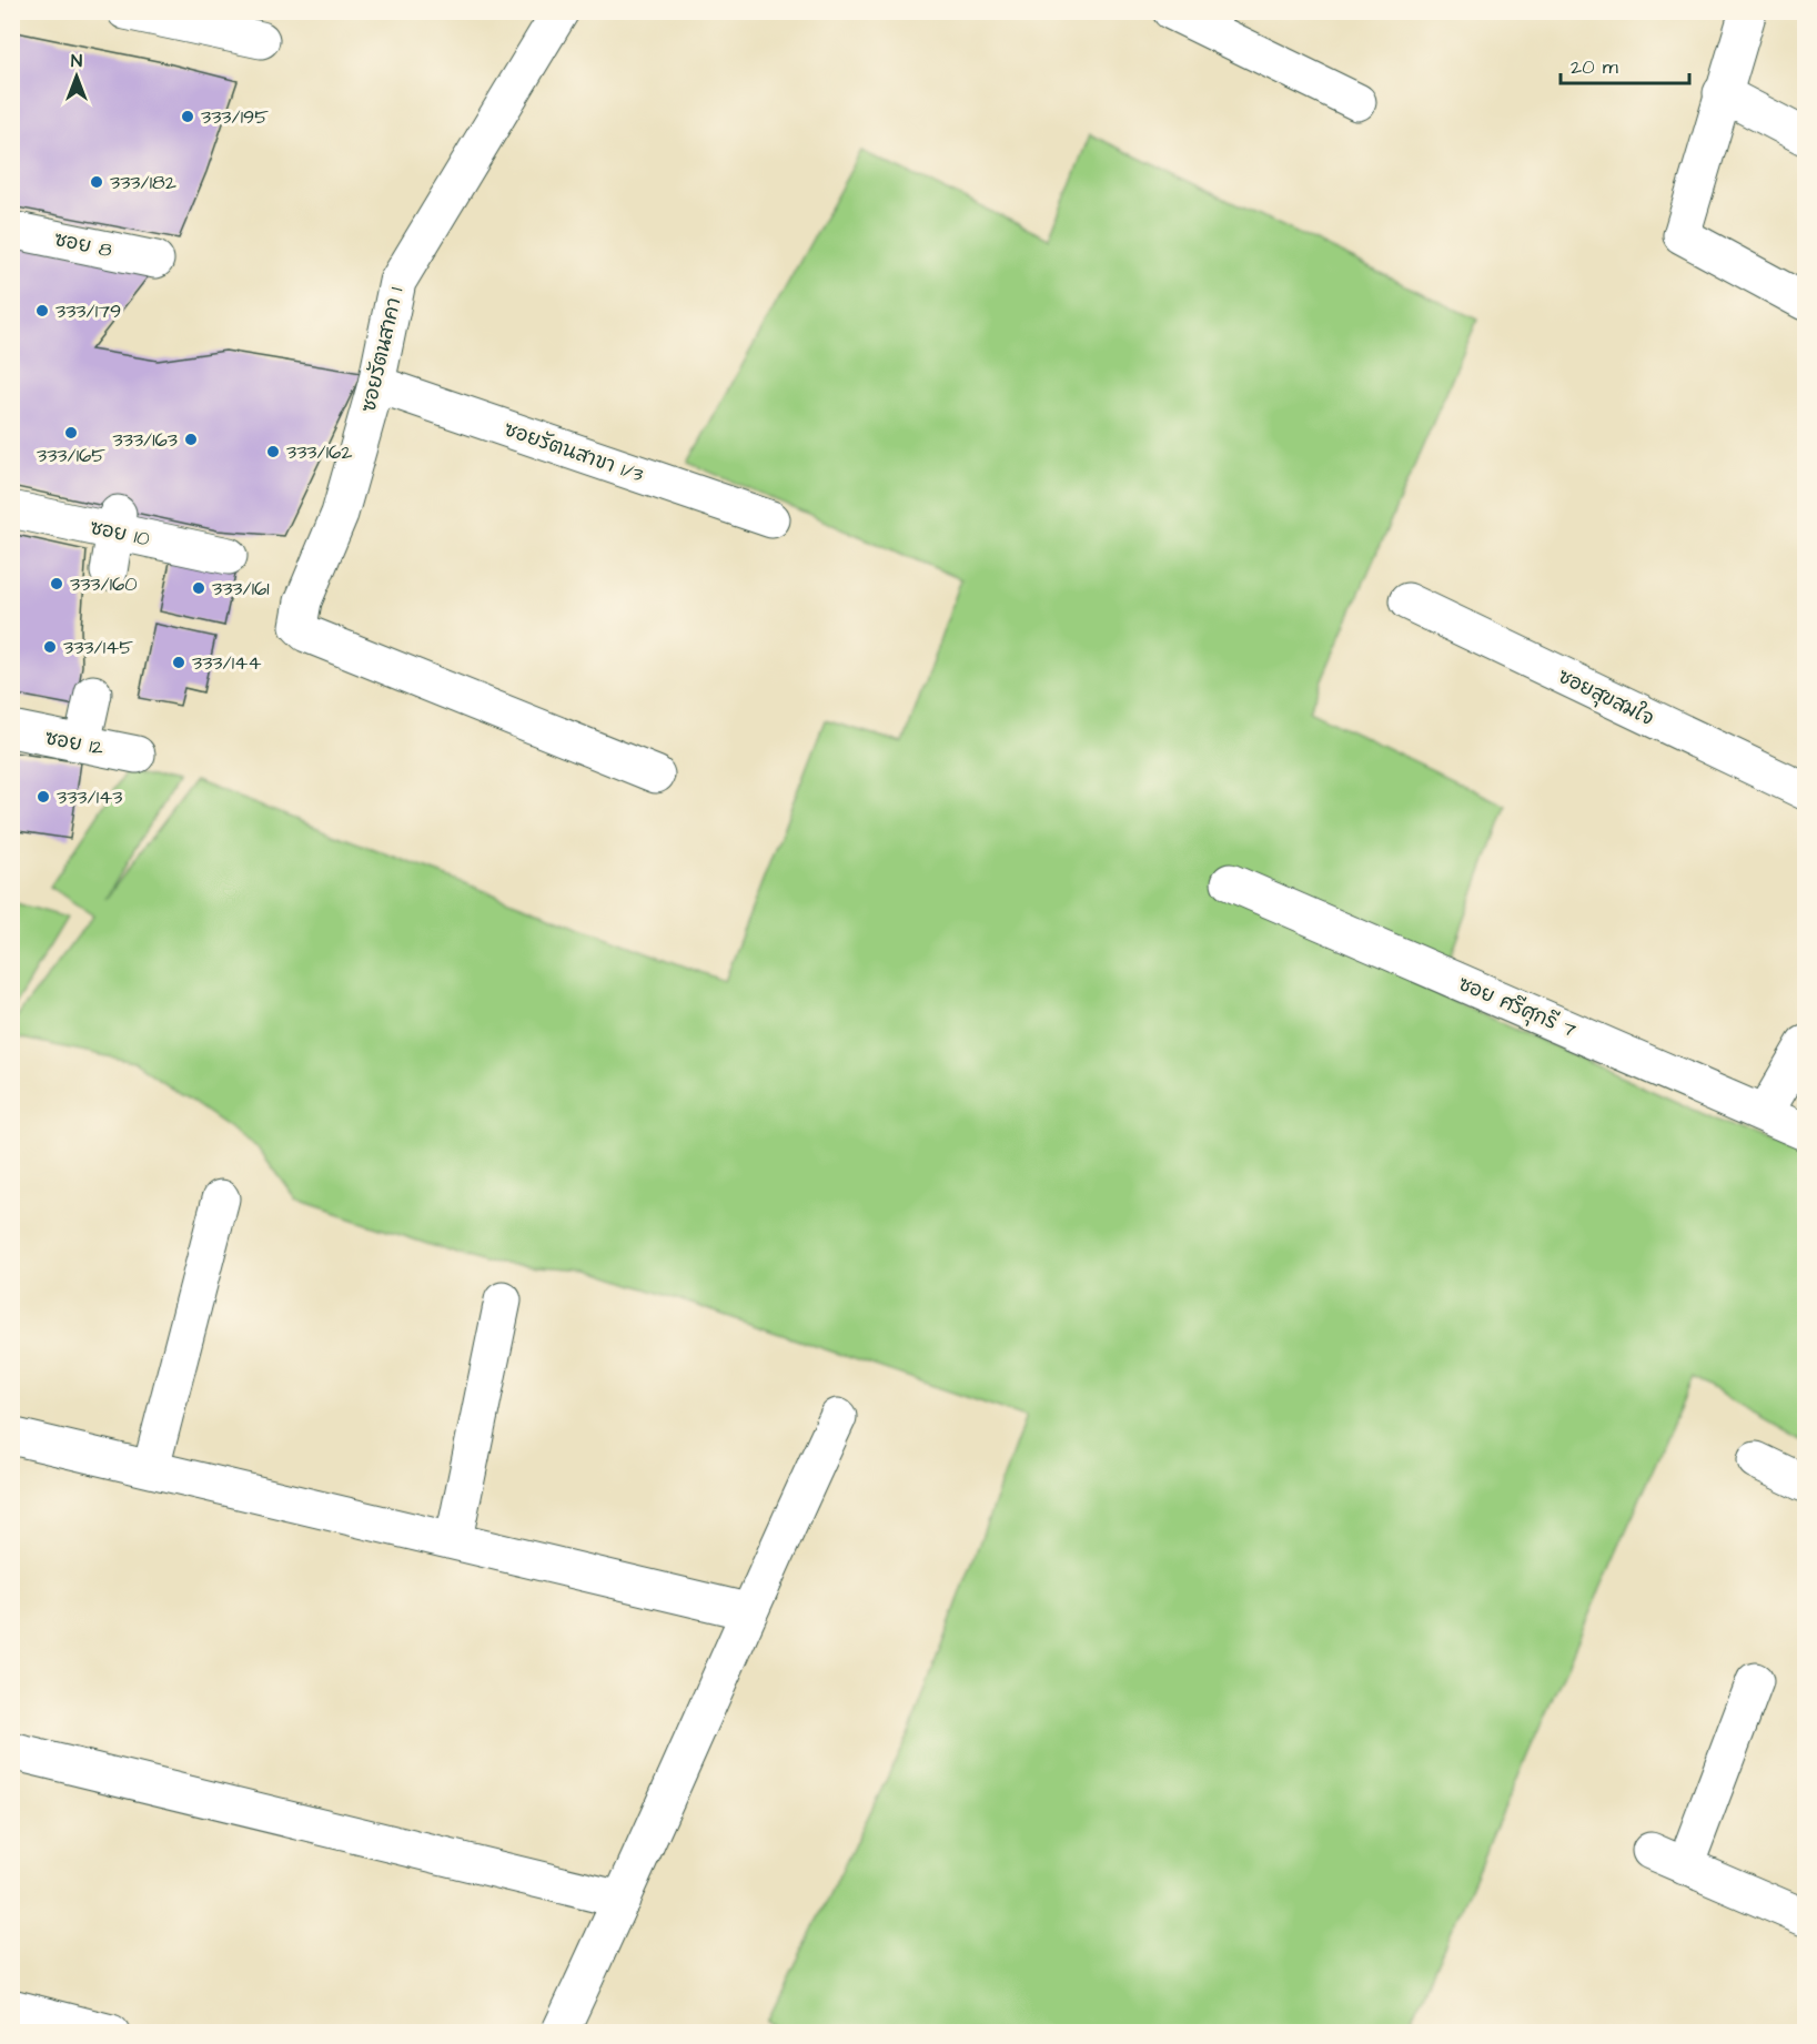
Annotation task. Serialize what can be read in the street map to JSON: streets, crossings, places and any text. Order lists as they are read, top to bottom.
{
  "streets": {
    "street": [
      "ซอย 8",
      "ซอยรัตนสาคา 1",
      "ซอยรัตนสาขา 1/3",
      "ซอย 10",
      "ซอยสุขสมใจ",
      "ซอย 12",
      "ซอย ศรีศุกรี 7"
    ]
  },
  "crossings": [
    ["ซอยรัตนสาคา 1", "ซอยรัตนสาขา 1/3"]
  ],
  "places": [
    "333/195",
    "333/182",
    "333/179",
    "333/165",
    "333/163",
    "333/162",
    "333/160",
    "333/161",
    "333/145",
    "333/144",
    "333/143"
  ],
  "scale_bar": "20 m",
  "north": "top"
}
